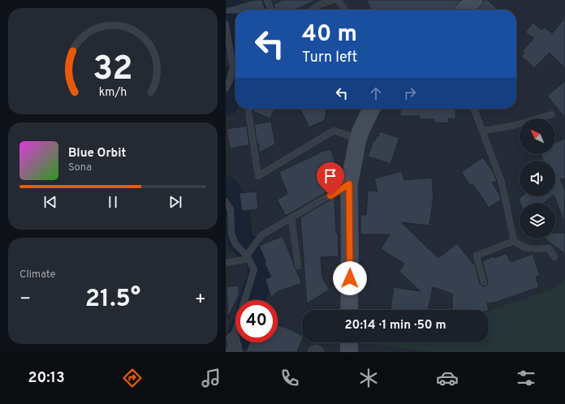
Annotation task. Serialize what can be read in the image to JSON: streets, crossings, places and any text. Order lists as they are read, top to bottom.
{
  "north": "top left",
  "page": {
    "turn": ["40 m", "Turn left"],
    "song": ["Blue Orbit", "Sona"],
    "tile": "Climate",
    "heat": ["−", "21.5°", "+"],
    "limit": "40",
    "trip": "20:14 · 1 min · 50 m",
    "tabs": "20:13",
    "gauge": ["32", "km/h"]
  }
}
